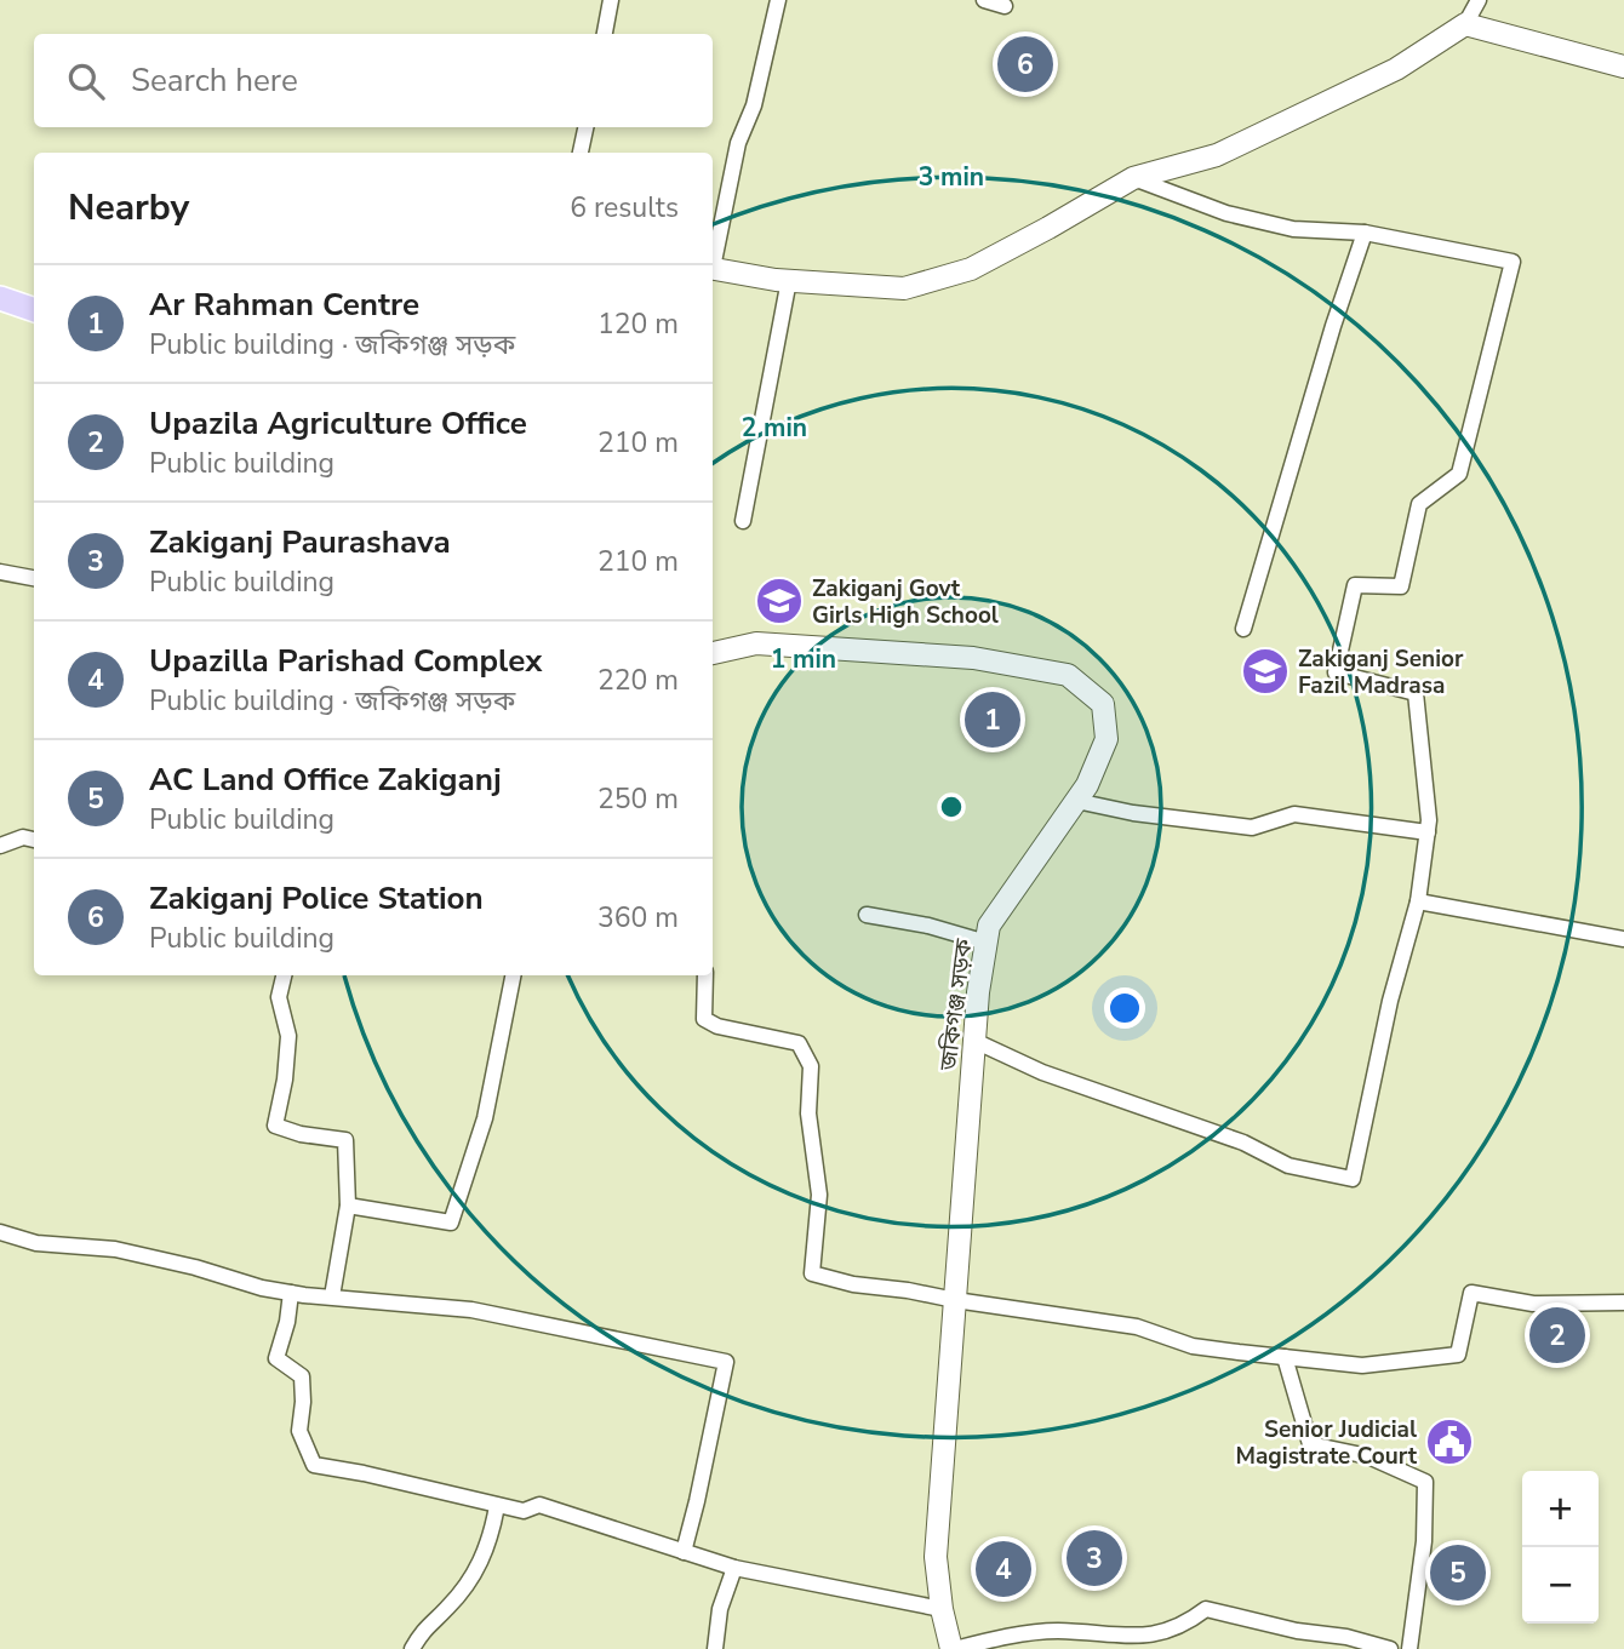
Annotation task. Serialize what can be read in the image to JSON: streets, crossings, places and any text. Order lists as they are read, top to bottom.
{
  "streets": {
    "main road": ["জকিগঞ্জ সড়ক"]
  },
  "places": {
    "school or university": ["Zakiganj Govt Girls High School", "Zakiganj Senior Fazil Madrasa"],
    "public building": ["Senior Judicial Magistrate Court"]
  },
  "page": {
    "pins": [
      "6",
      "1",
      "2",
      "3",
      "4",
      "5"
    ],
    "search": "Search here",
    "heading": ["Nearby", "6 results"],
    "list": [
      {
        "mark": "1",
        "name": "Ar Rahman Centre",
        "note": "Public building · জকিগঞ্জ সড়ক",
        "value": "120 m"
      },
      {
        "mark": "2",
        "name": "Upazila Agriculture Office",
        "note": "Public building",
        "value": "210 m"
      },
      {
        "mark": "3",
        "name": "Zakiganj Paurashava",
        "note": "Public building",
        "value": "210 m"
      },
      {
        "mark": "4",
        "name": "Upazilla Parishad Complex",
        "note": "Public building · জকিগঞ্জ সড়ক",
        "value": "220 m"
      },
      {
        "mark": "5",
        "name": "AC Land Office Zakiganj",
        "note": "Public building",
        "value": "250 m"
      },
      {
        "mark": "6",
        "name": "Zakiganj Police Station",
        "note": "Public building",
        "value": "360 m"
      }
    ],
    "map_buttons": ["+", "−"]
  },
  "rings": ["3 min", "2 min", "1 min"]
}
